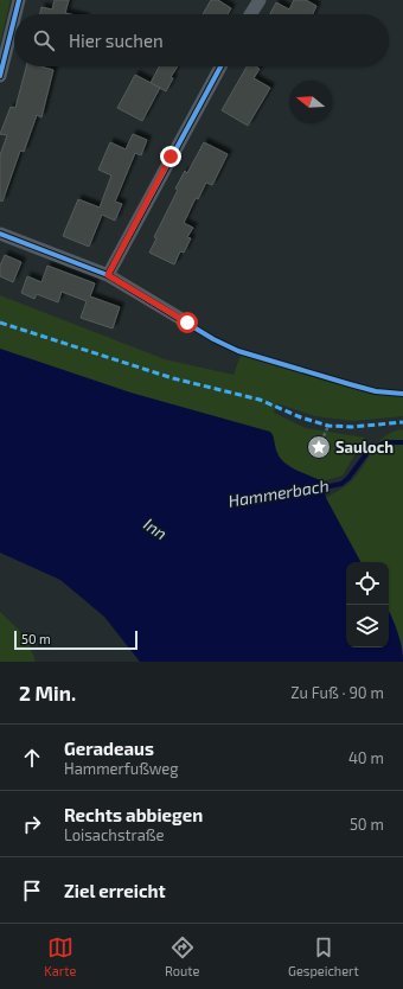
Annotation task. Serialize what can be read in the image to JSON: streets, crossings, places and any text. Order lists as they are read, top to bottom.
{
  "water": ["Hammerbach", "Inn"],
  "places": {
    "place": ["Sauloch"]
  },
  "scale_bar": "50 m",
  "north": "left",
  "page": {
    "search": "Hier suchen",
    "scale": "50 m",
    "heading": ["2 Min.", "Zu Fuß · 90 m"],
    "list": [
      ["Geradeaus", "Hammerfußweg", "40 m"],
      ["Rechts abbiegen", "Loisachstraße", "50 m"],
      "Ziel erreicht"
    ],
    "nav": ["Karte", "Route", "Gespeichert"]
  }
}
